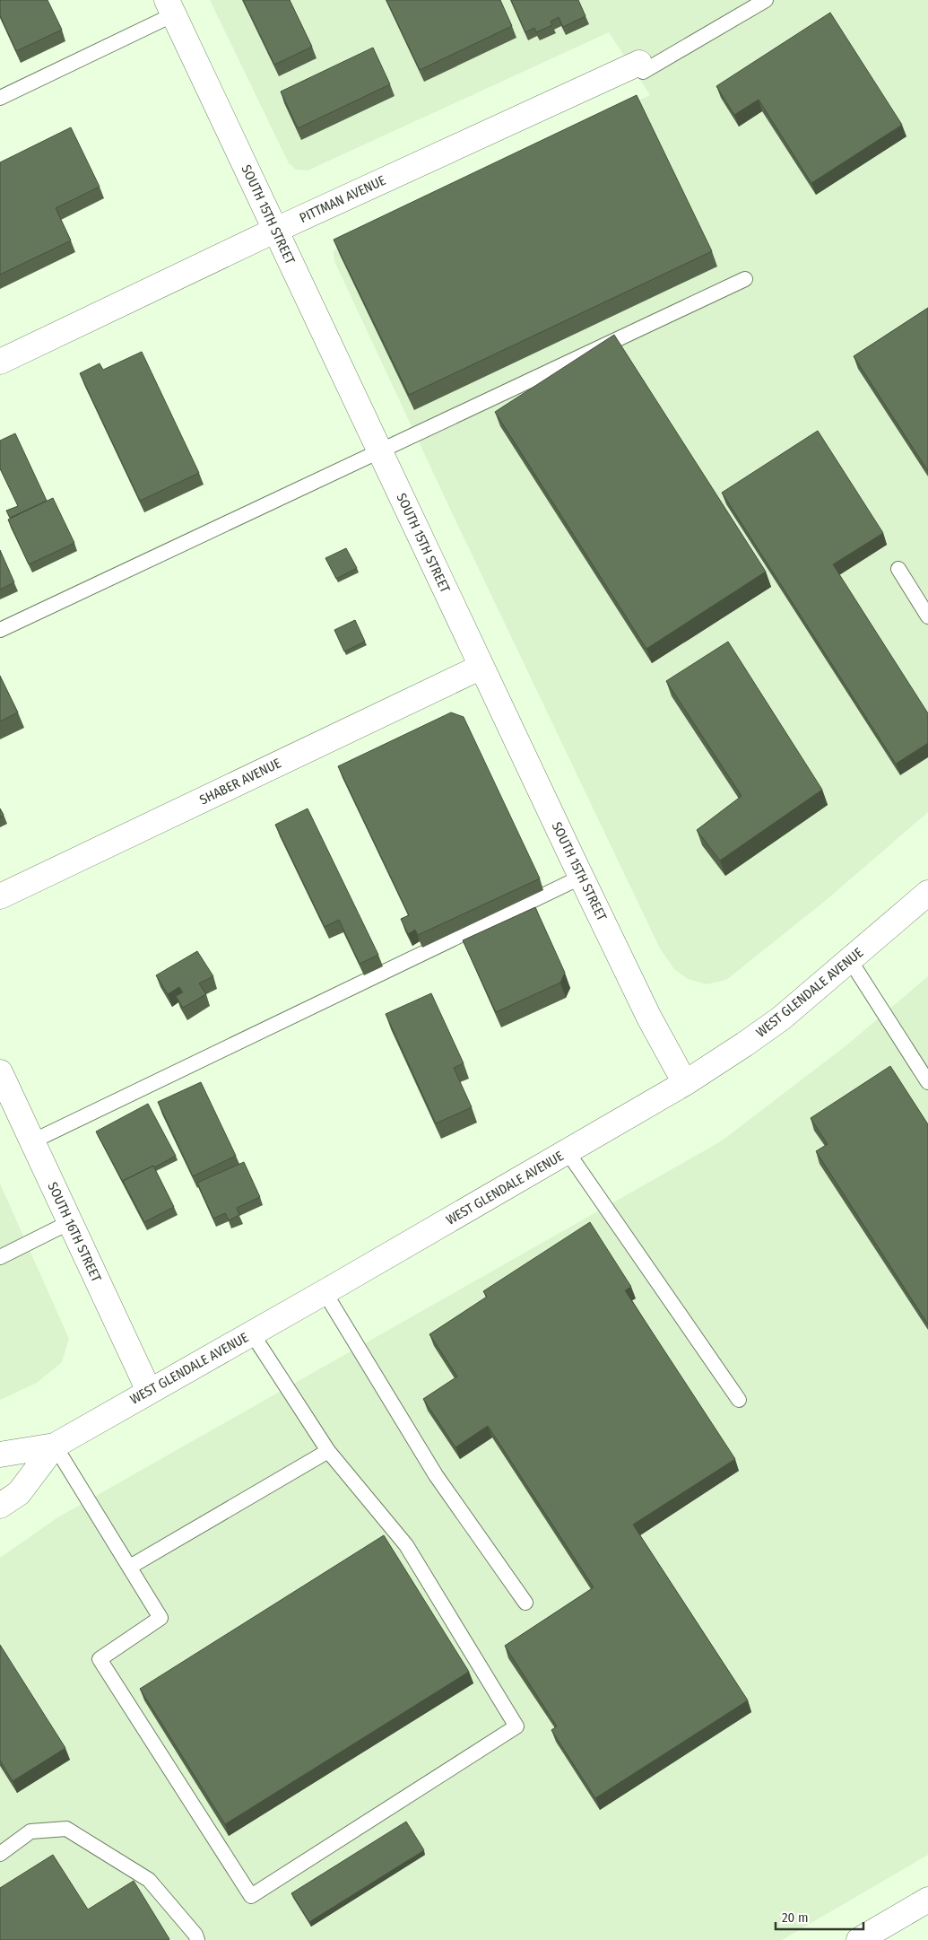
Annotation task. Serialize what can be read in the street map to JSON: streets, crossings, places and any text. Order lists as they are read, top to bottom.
{
  "streets": {
    "street": [
      "PITTMAN AVENUE",
      "SOUTH 15TH STREET",
      "SHABER AVENUE",
      "WEST GLENDALE AVENUE",
      "SOUTH 16TH STREET"
    ]
  },
  "crossings": [
    ["PITTMAN AVENUE", "SOUTH 15TH STREET"],
    ["SOUTH 15TH STREET", "SHABER AVENUE"],
    ["SOUTH 15TH STREET", "WEST GLENDALE AVENUE"],
    ["WEST GLENDALE AVENUE", "SOUTH 16TH STREET"]
  ],
  "scale_bar": "20 m"
}
